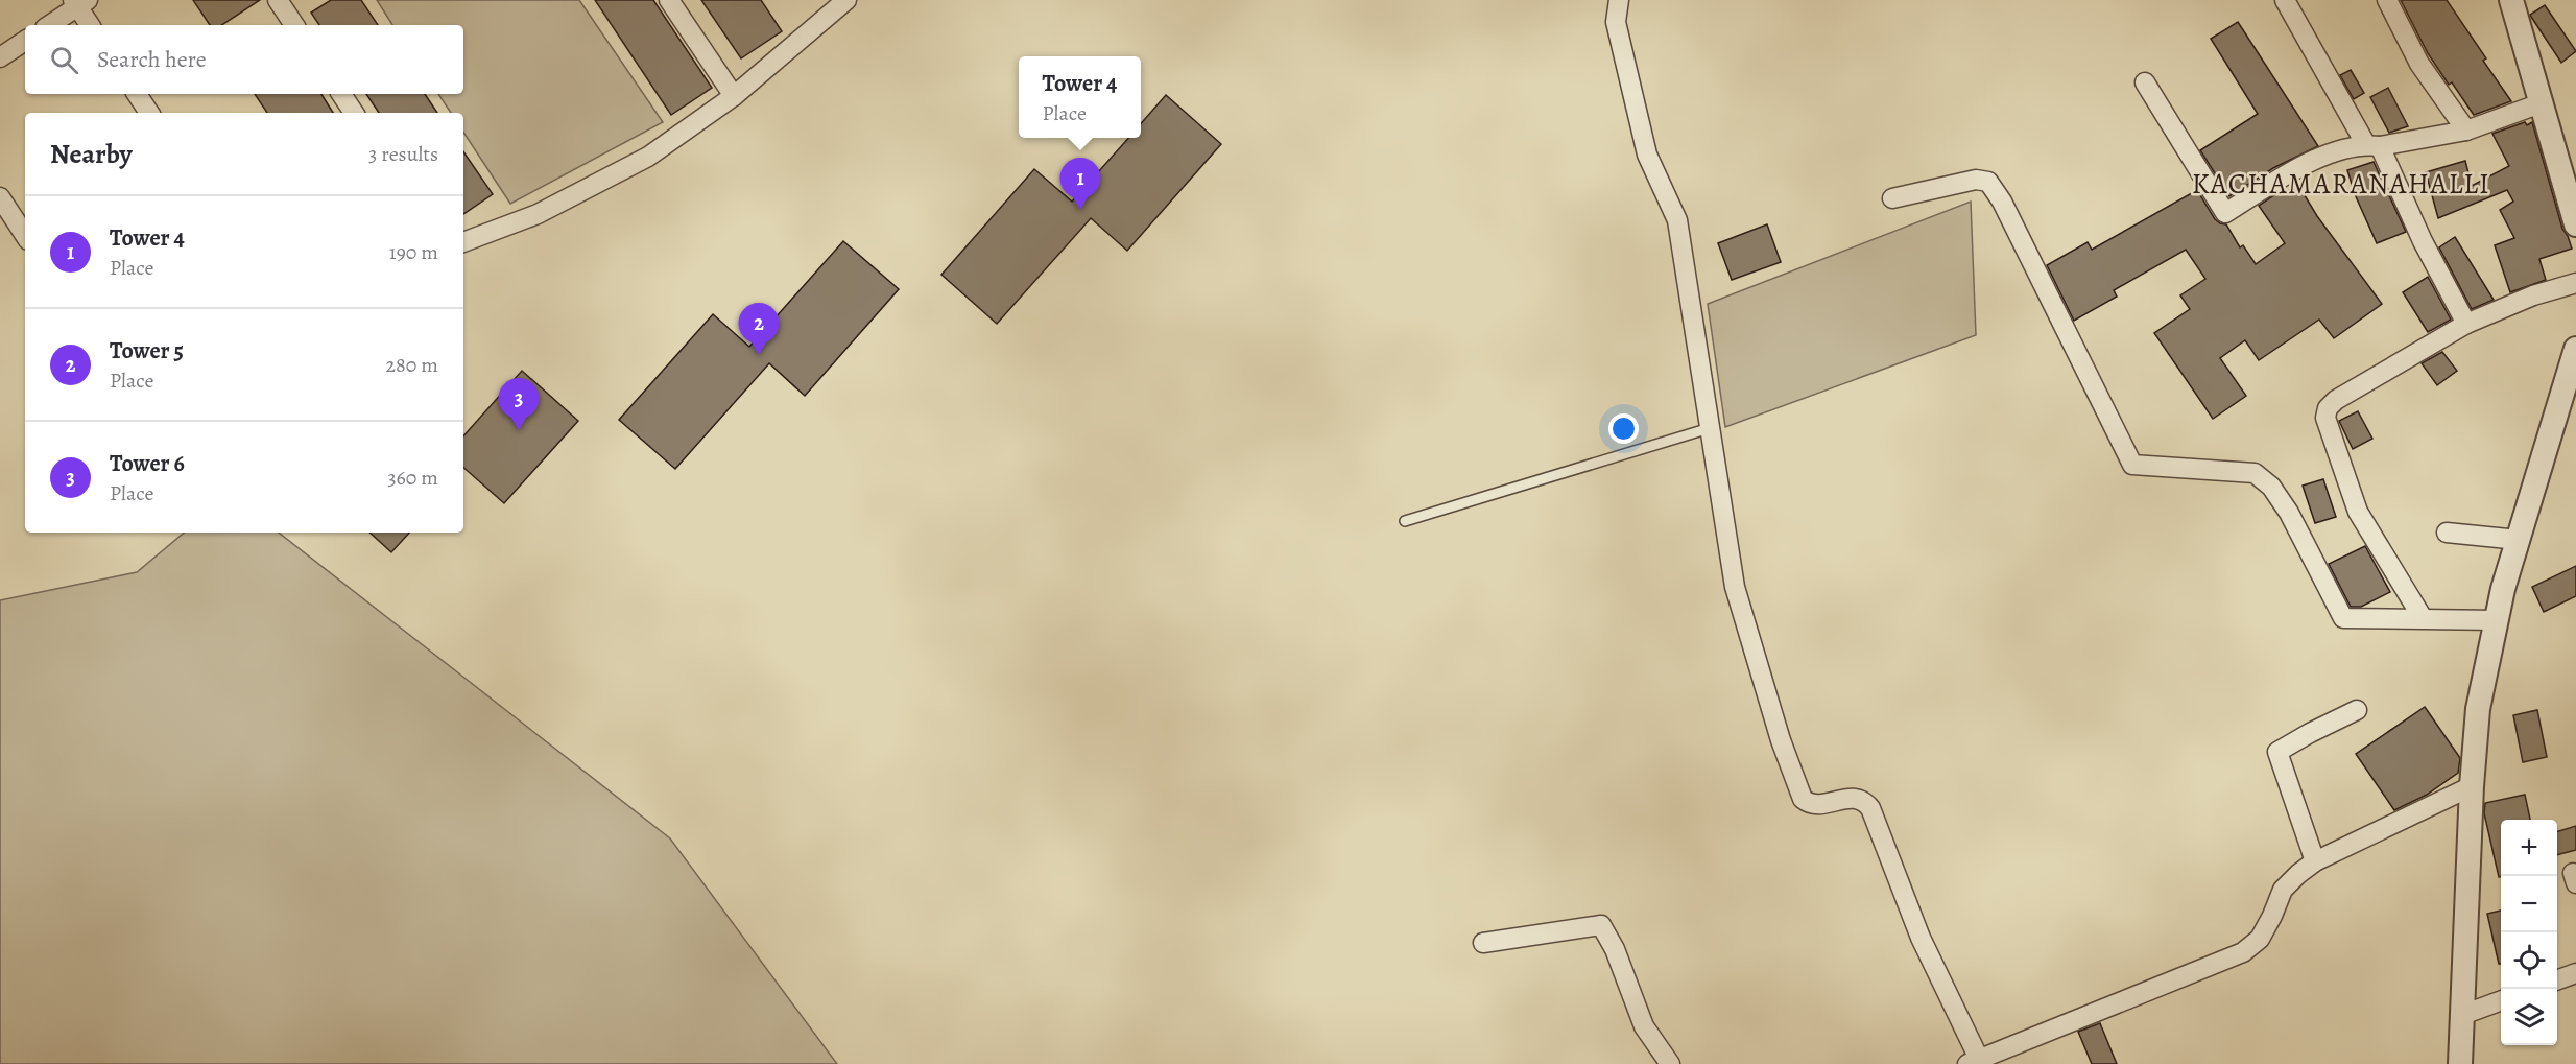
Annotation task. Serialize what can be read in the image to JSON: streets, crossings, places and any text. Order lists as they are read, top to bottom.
{
  "districts": ["KACHAMARANAHALLI"],
  "page": {
    "search": "Search here",
    "popup": ["Tower 4", "Place"],
    "heading": ["Nearby", "3 results"],
    "pins": ["1", "2", "3"],
    "list": [
      {
        "mark": "1",
        "name": "Tower 4",
        "note": "Place",
        "value": "190 m"
      },
      {
        "mark": "2",
        "name": "Tower 5",
        "note": "Place",
        "value": "280 m"
      },
      {
        "mark": "3",
        "name": "Tower 6",
        "note": "Place",
        "value": "360 m"
      }
    ],
    "map_buttons": ["+", "−"]
  }
}
